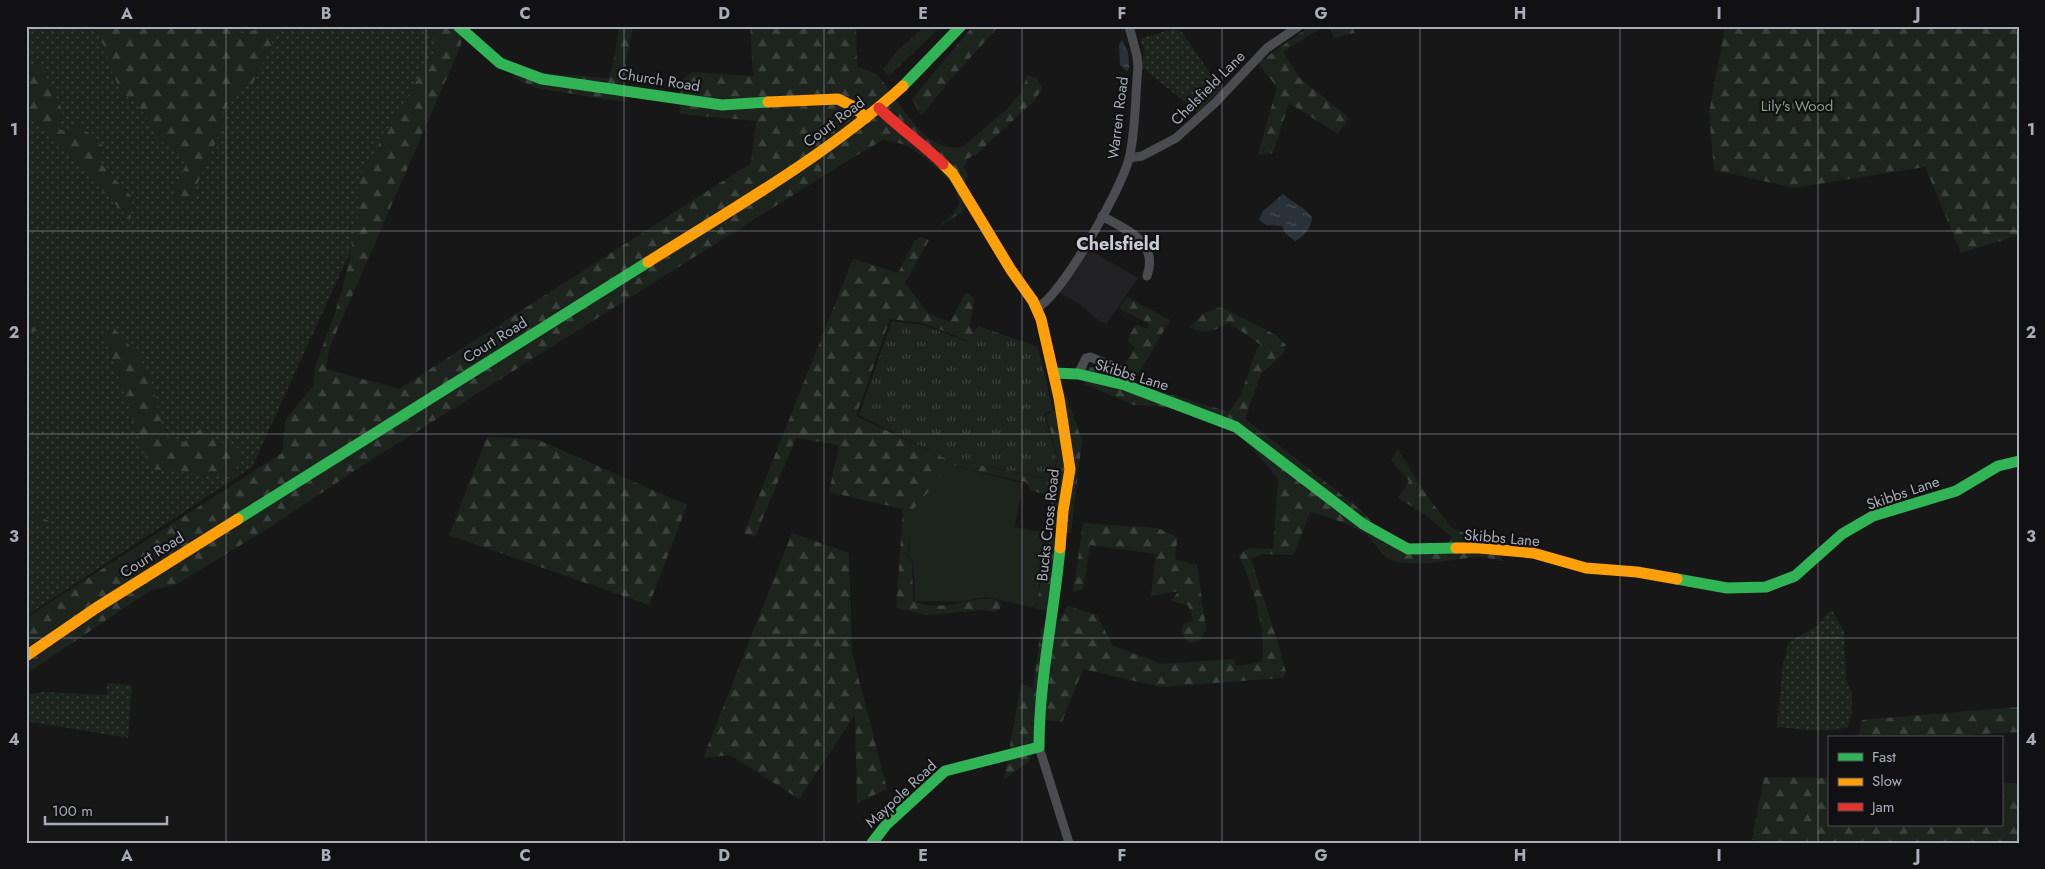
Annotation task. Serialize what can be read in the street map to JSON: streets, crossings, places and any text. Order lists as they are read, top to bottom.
{
  "streets": {
    "street": [
      "Church Road",
      "Chelsfield Lane",
      "Warren Road",
      "Court Road",
      "Skibbs Lane",
      "Bucks Cross Road",
      "Maypole Road"
    ]
  },
  "crossings": [
    ["Church Road", "Court Road"],
    ["Chelsfield Lane", "Warren Road"],
    ["Warren Road", "Bucks Cross Road"],
    ["Skibbs Lane", "Bucks Cross Road"],
    ["Bucks Cross Road", "Maypole Road"]
  ],
  "districts": ["Chelsfield"],
  "parks": ["Lily's Wood"],
  "legend": ["Fast", "Slow", "Jam"],
  "scale_bar": "100 m",
  "grid": {
    "columns": [
      "A",
      "B",
      "C",
      "D",
      "E",
      "F",
      "G",
      "H",
      "I",
      "J"
    ],
    "rows": [
      "1",
      "2",
      "3",
      "4"
    ]
  }
}
